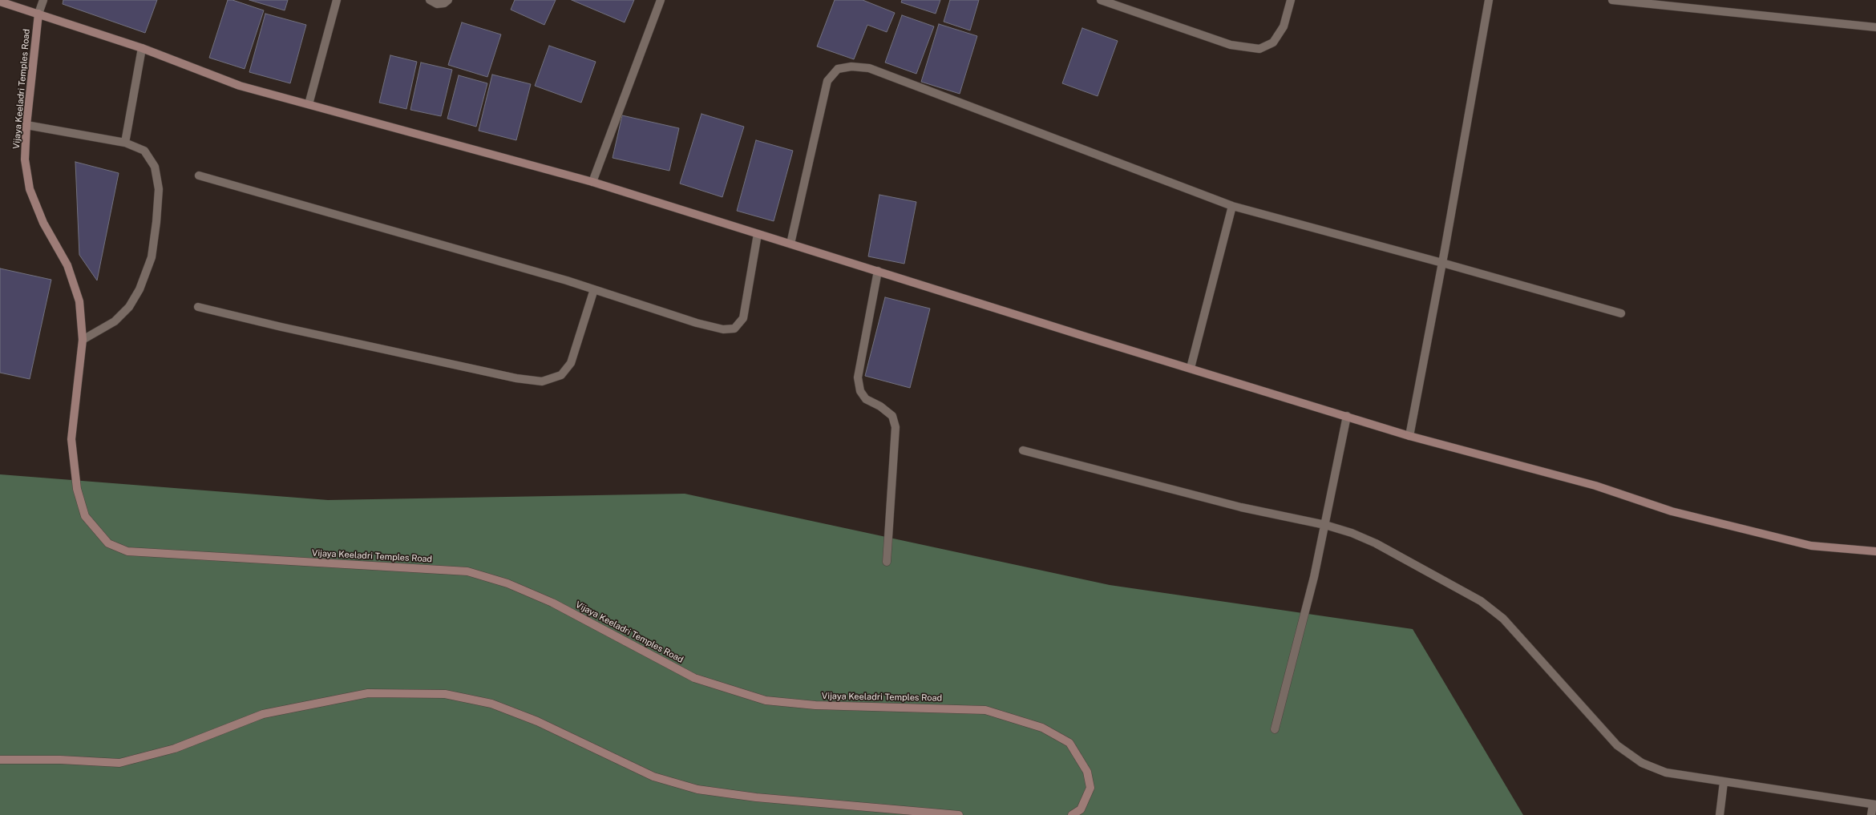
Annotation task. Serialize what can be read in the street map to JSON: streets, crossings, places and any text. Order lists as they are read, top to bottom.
{
  "streets": {
    "street": ["Vijaya Keeladri Temples Road"]
  }
}
